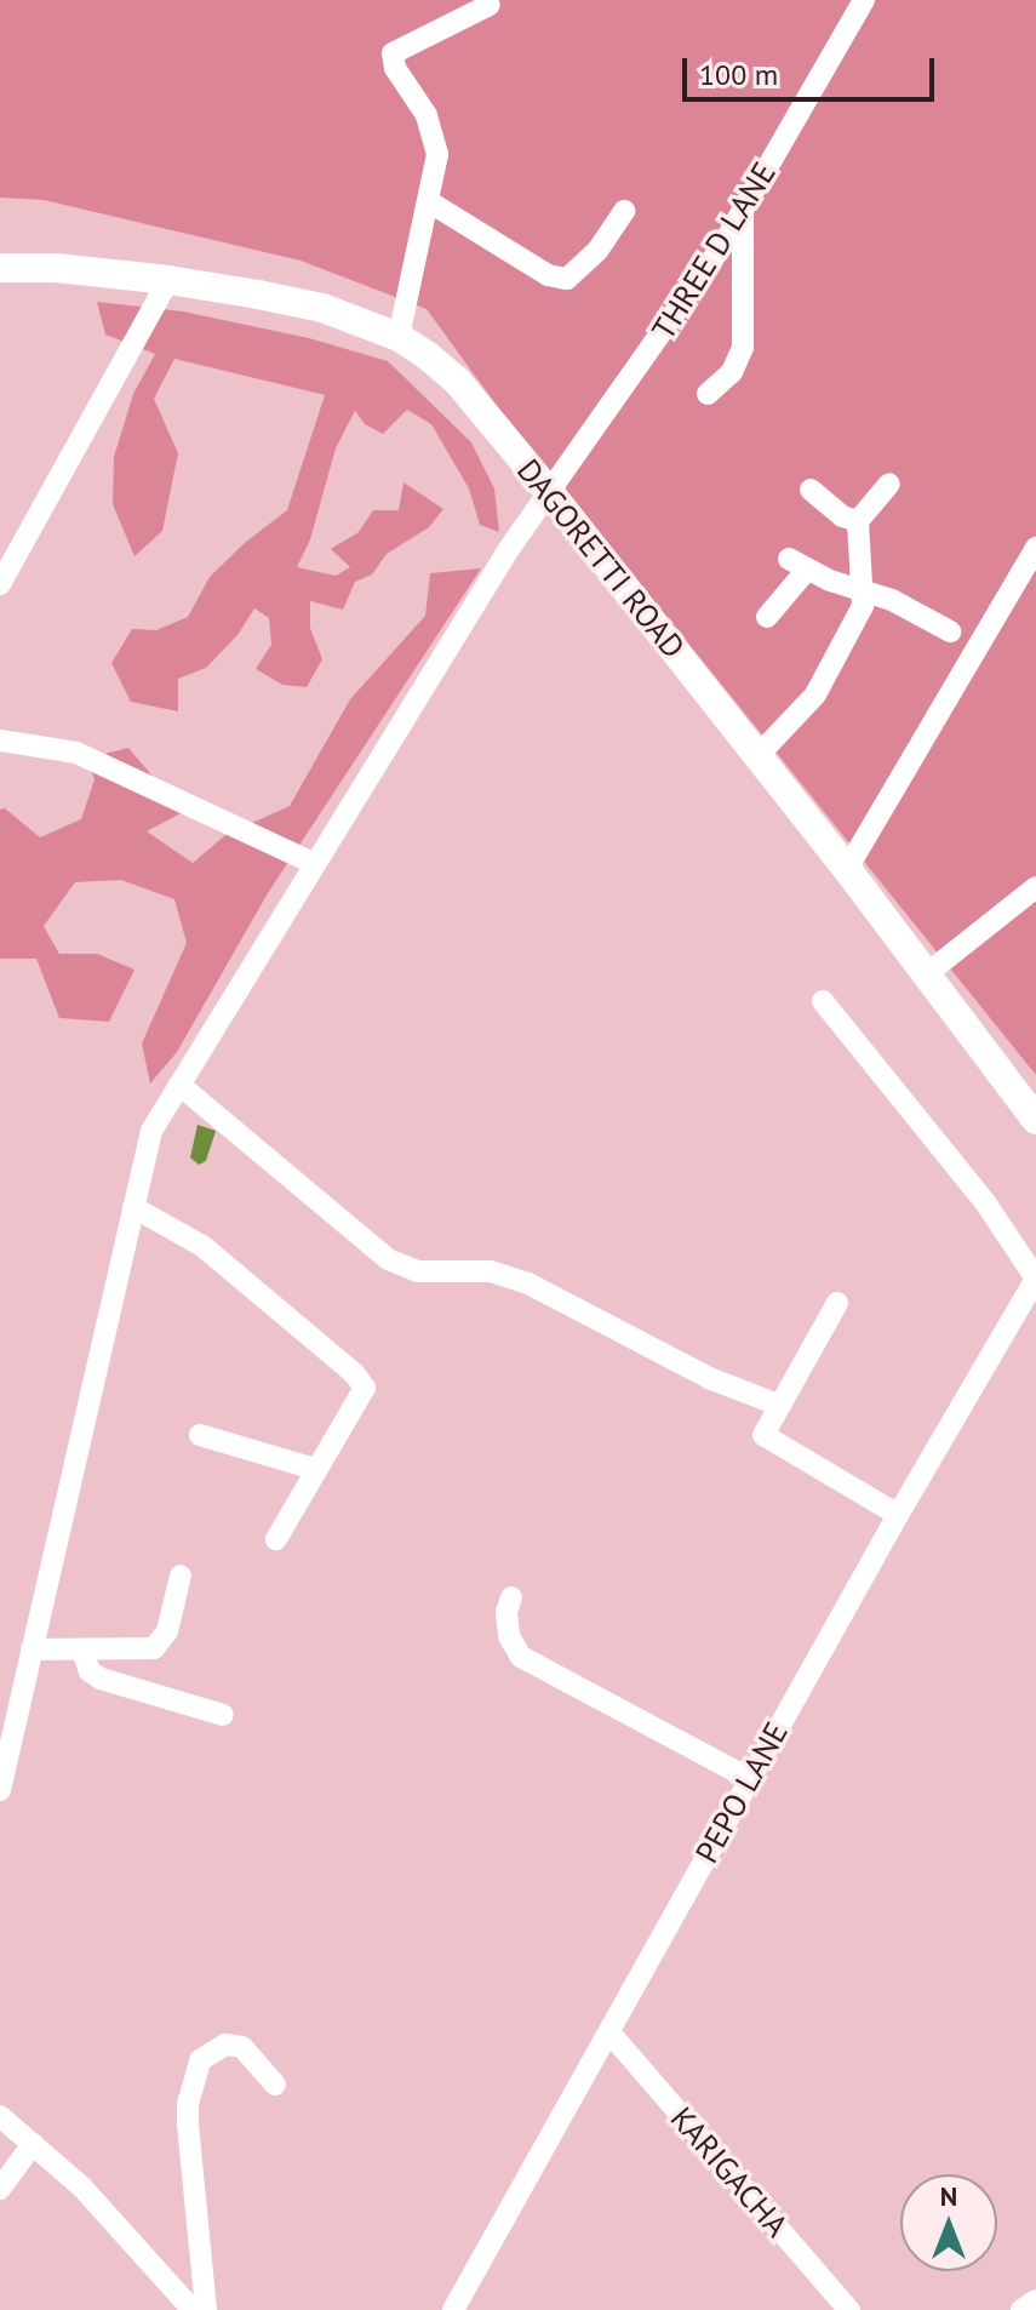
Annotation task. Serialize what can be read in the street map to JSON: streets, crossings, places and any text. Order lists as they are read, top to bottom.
{
  "streets": {
    "main road": ["DAGORETTI ROAD"],
    "street": ["THREE D LANE", "PEPO LANE", "KARIGACHA"]
  },
  "crossings": [
    ["THREE D LANE", "DAGORETTI ROAD"],
    ["PEPO LANE", "KARIGACHA"]
  ],
  "scale_bar": "100 m",
  "north": "top"
}
